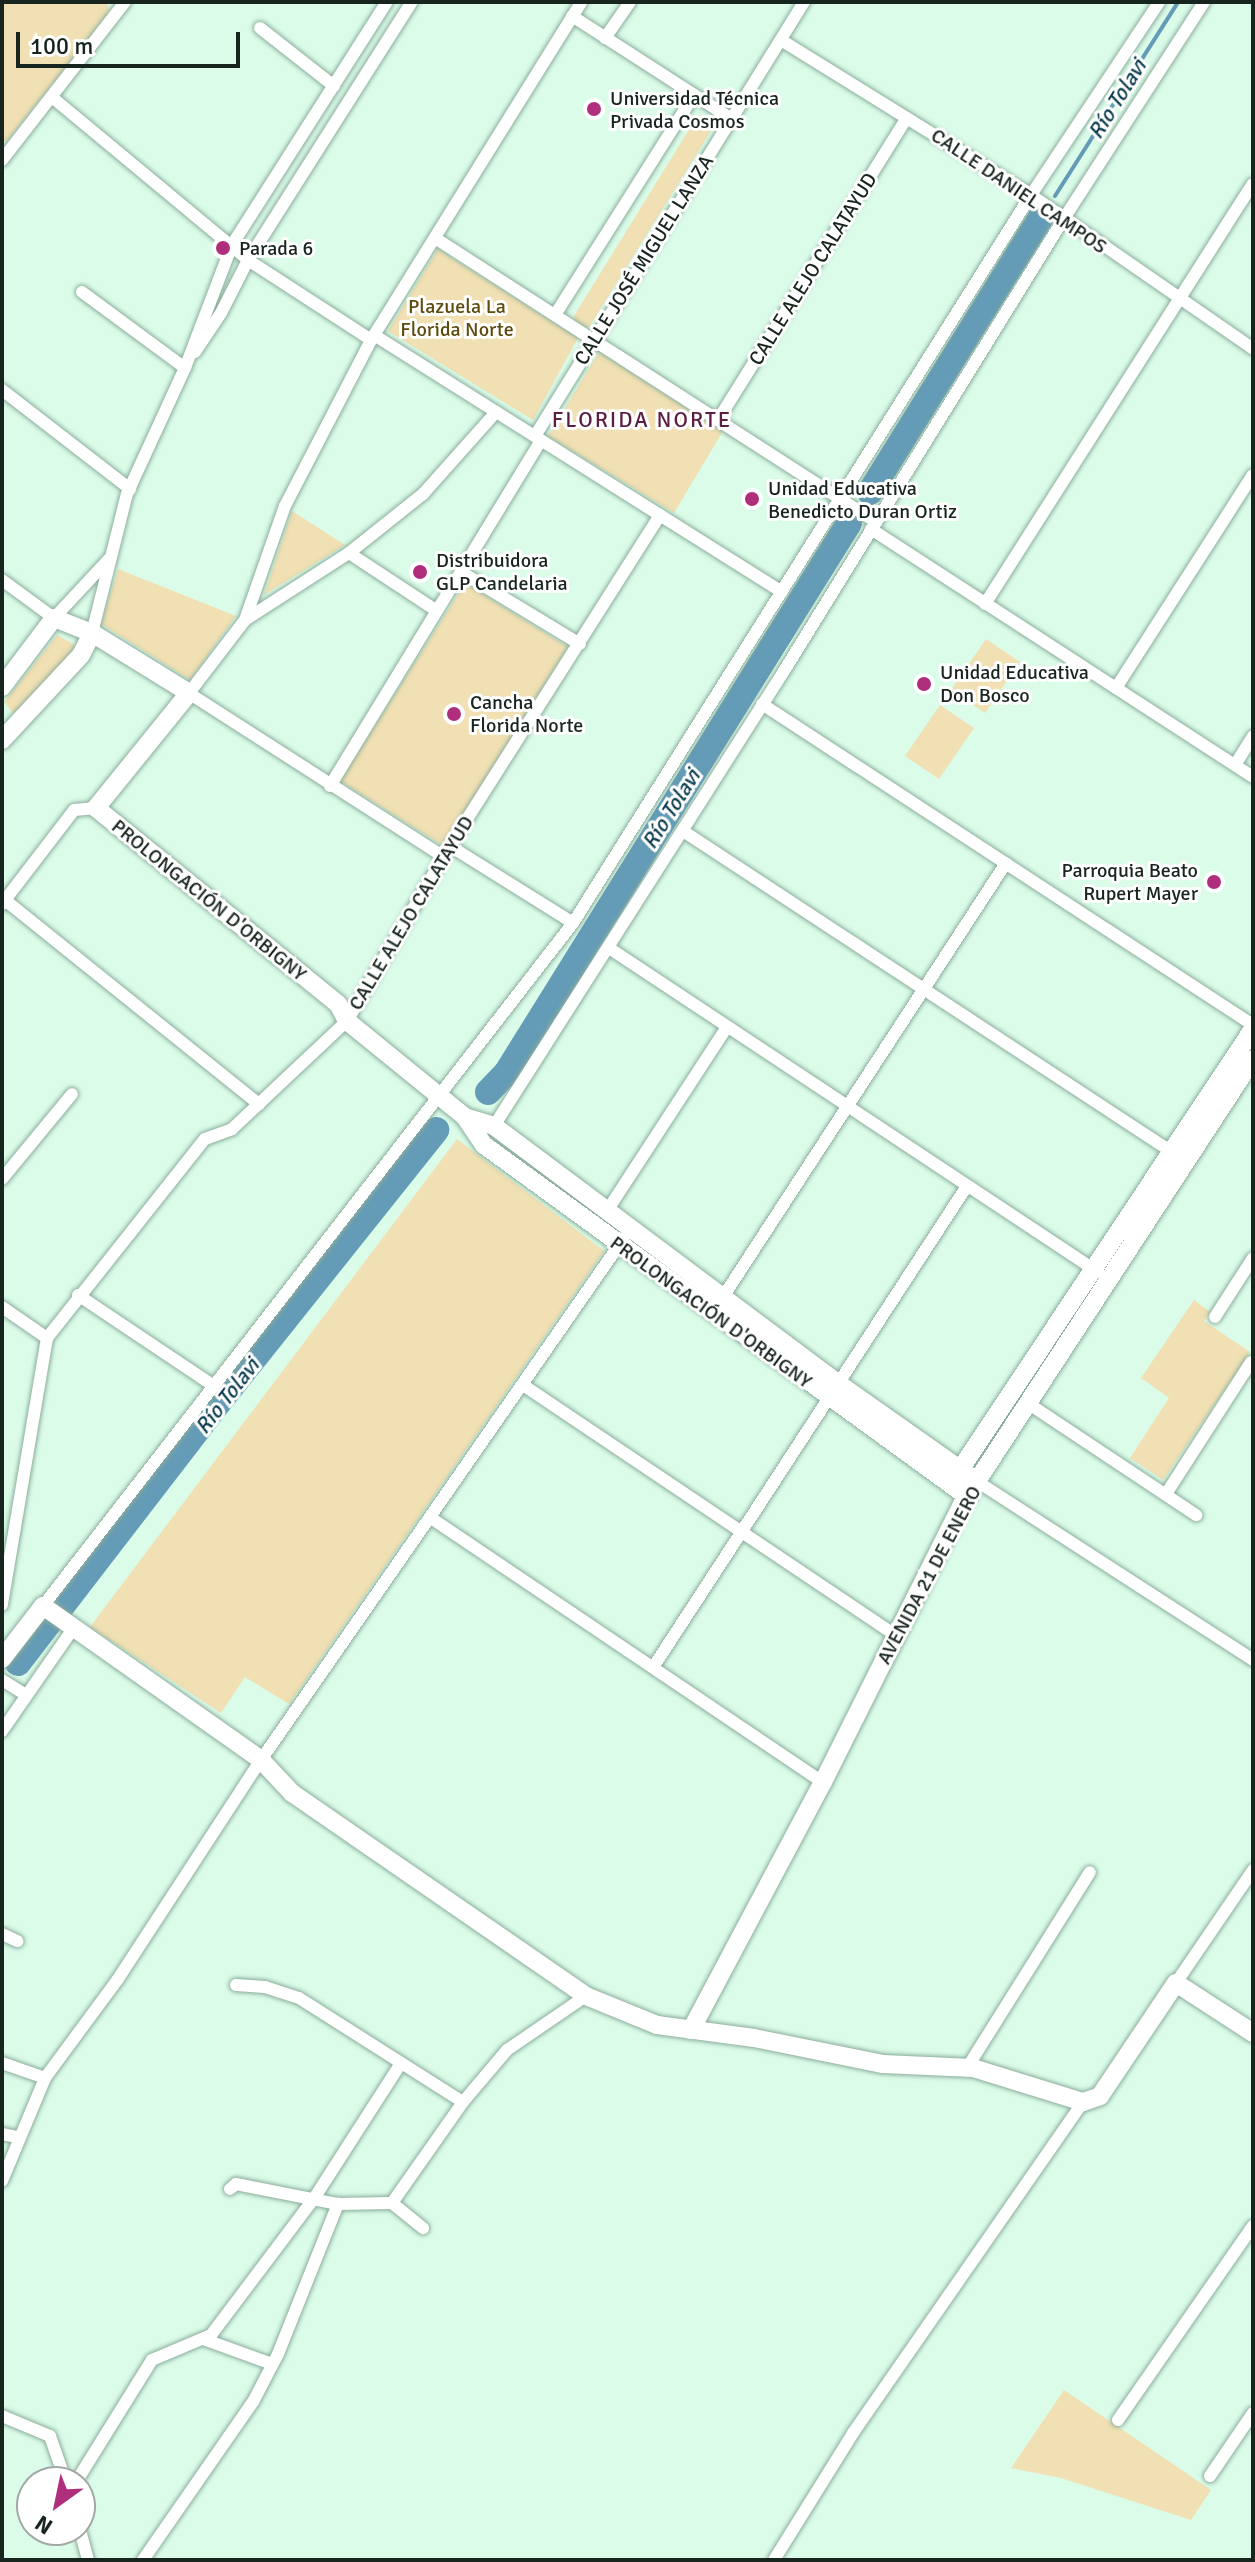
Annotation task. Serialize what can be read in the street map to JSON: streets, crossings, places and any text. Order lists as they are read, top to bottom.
{
  "streets": {
    "main road": ["PROLONGACIÓN D'ORBIGNY", "AVENIDA 21 DE ENERO"],
    "street": ["CALLE DANIEL CAMPOS", "CALLE JOSÉ MIGUEL LANZA", "CALLE ALEJO CALATAYUD"]
  },
  "crossings": [
    ["CALLE DANIEL CAMPOS", "CALLE JOSÉ MIGUEL LANZA"],
    ["CALLE DANIEL CAMPOS", "CALLE ALEJO CALATAYUD"],
    ["CALLE ALEJO CALATAYUD", "PROLONGACIÓN D'ORBIGNY"],
    ["PROLONGACIÓN D'ORBIGNY", "AVENIDA 21 DE ENERO"]
  ],
  "districts": ["FLORIDA NORTE"],
  "water": ["Río Tolavi"],
  "parks": ["Plazuela La Florida Norte"],
  "places": [
    "Universidad Técnica Privada Cosmos",
    "Parada 6",
    "Unidad Educativa Benedicto Duran Ortiz",
    "Distribuidora GLP Candelaria",
    "Unidad Educativa Don Bosco",
    "Cancha Florida Norte",
    "Parroquia Beato Rupert Mayer"
  ],
  "scale_bar": "100 m",
  "north": "bottom left"
}
